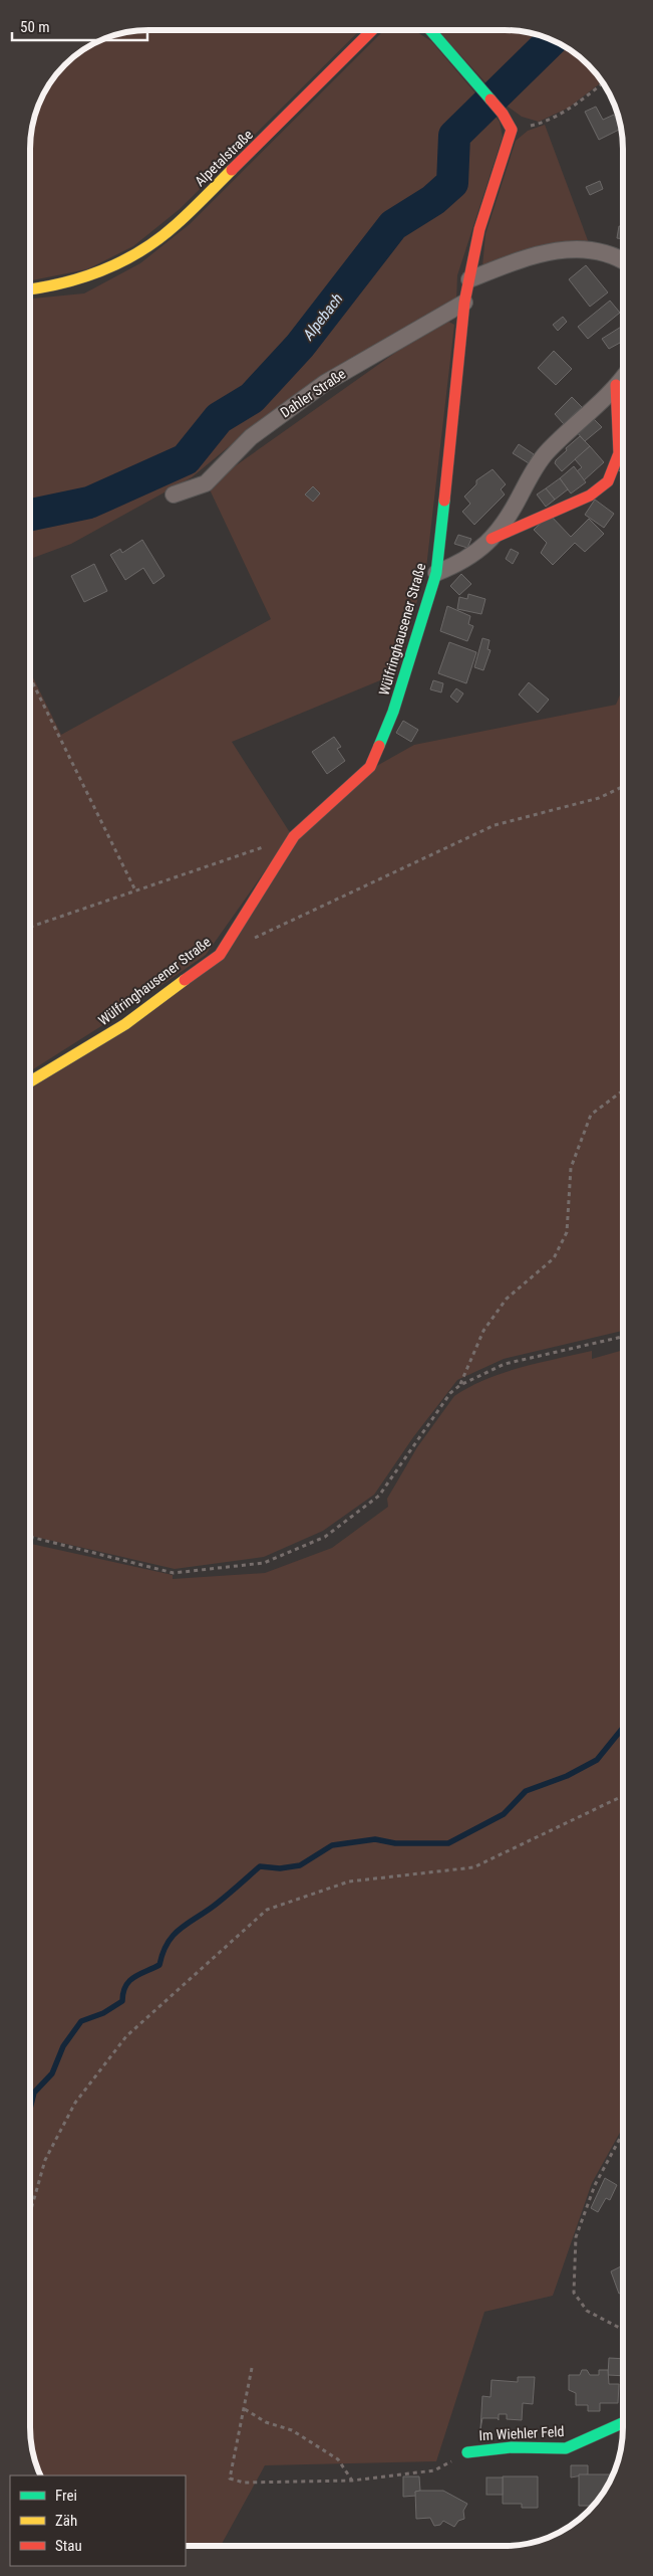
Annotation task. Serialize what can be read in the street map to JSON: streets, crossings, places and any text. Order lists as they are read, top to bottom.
{
  "streets": {
    "street": [
      "Alpetalstraße",
      "Dahler Straße",
      "Wülfringhausener Straße",
      "Im Wiehler Feld"
    ]
  },
  "crossings": [
    ["Dahler Straße", "Wülfringhausener Straße"]
  ],
  "water": ["Alpebach"],
  "legend": ["Frei", "Zäh", "Stau"],
  "scale_bar": "50 m"
}
